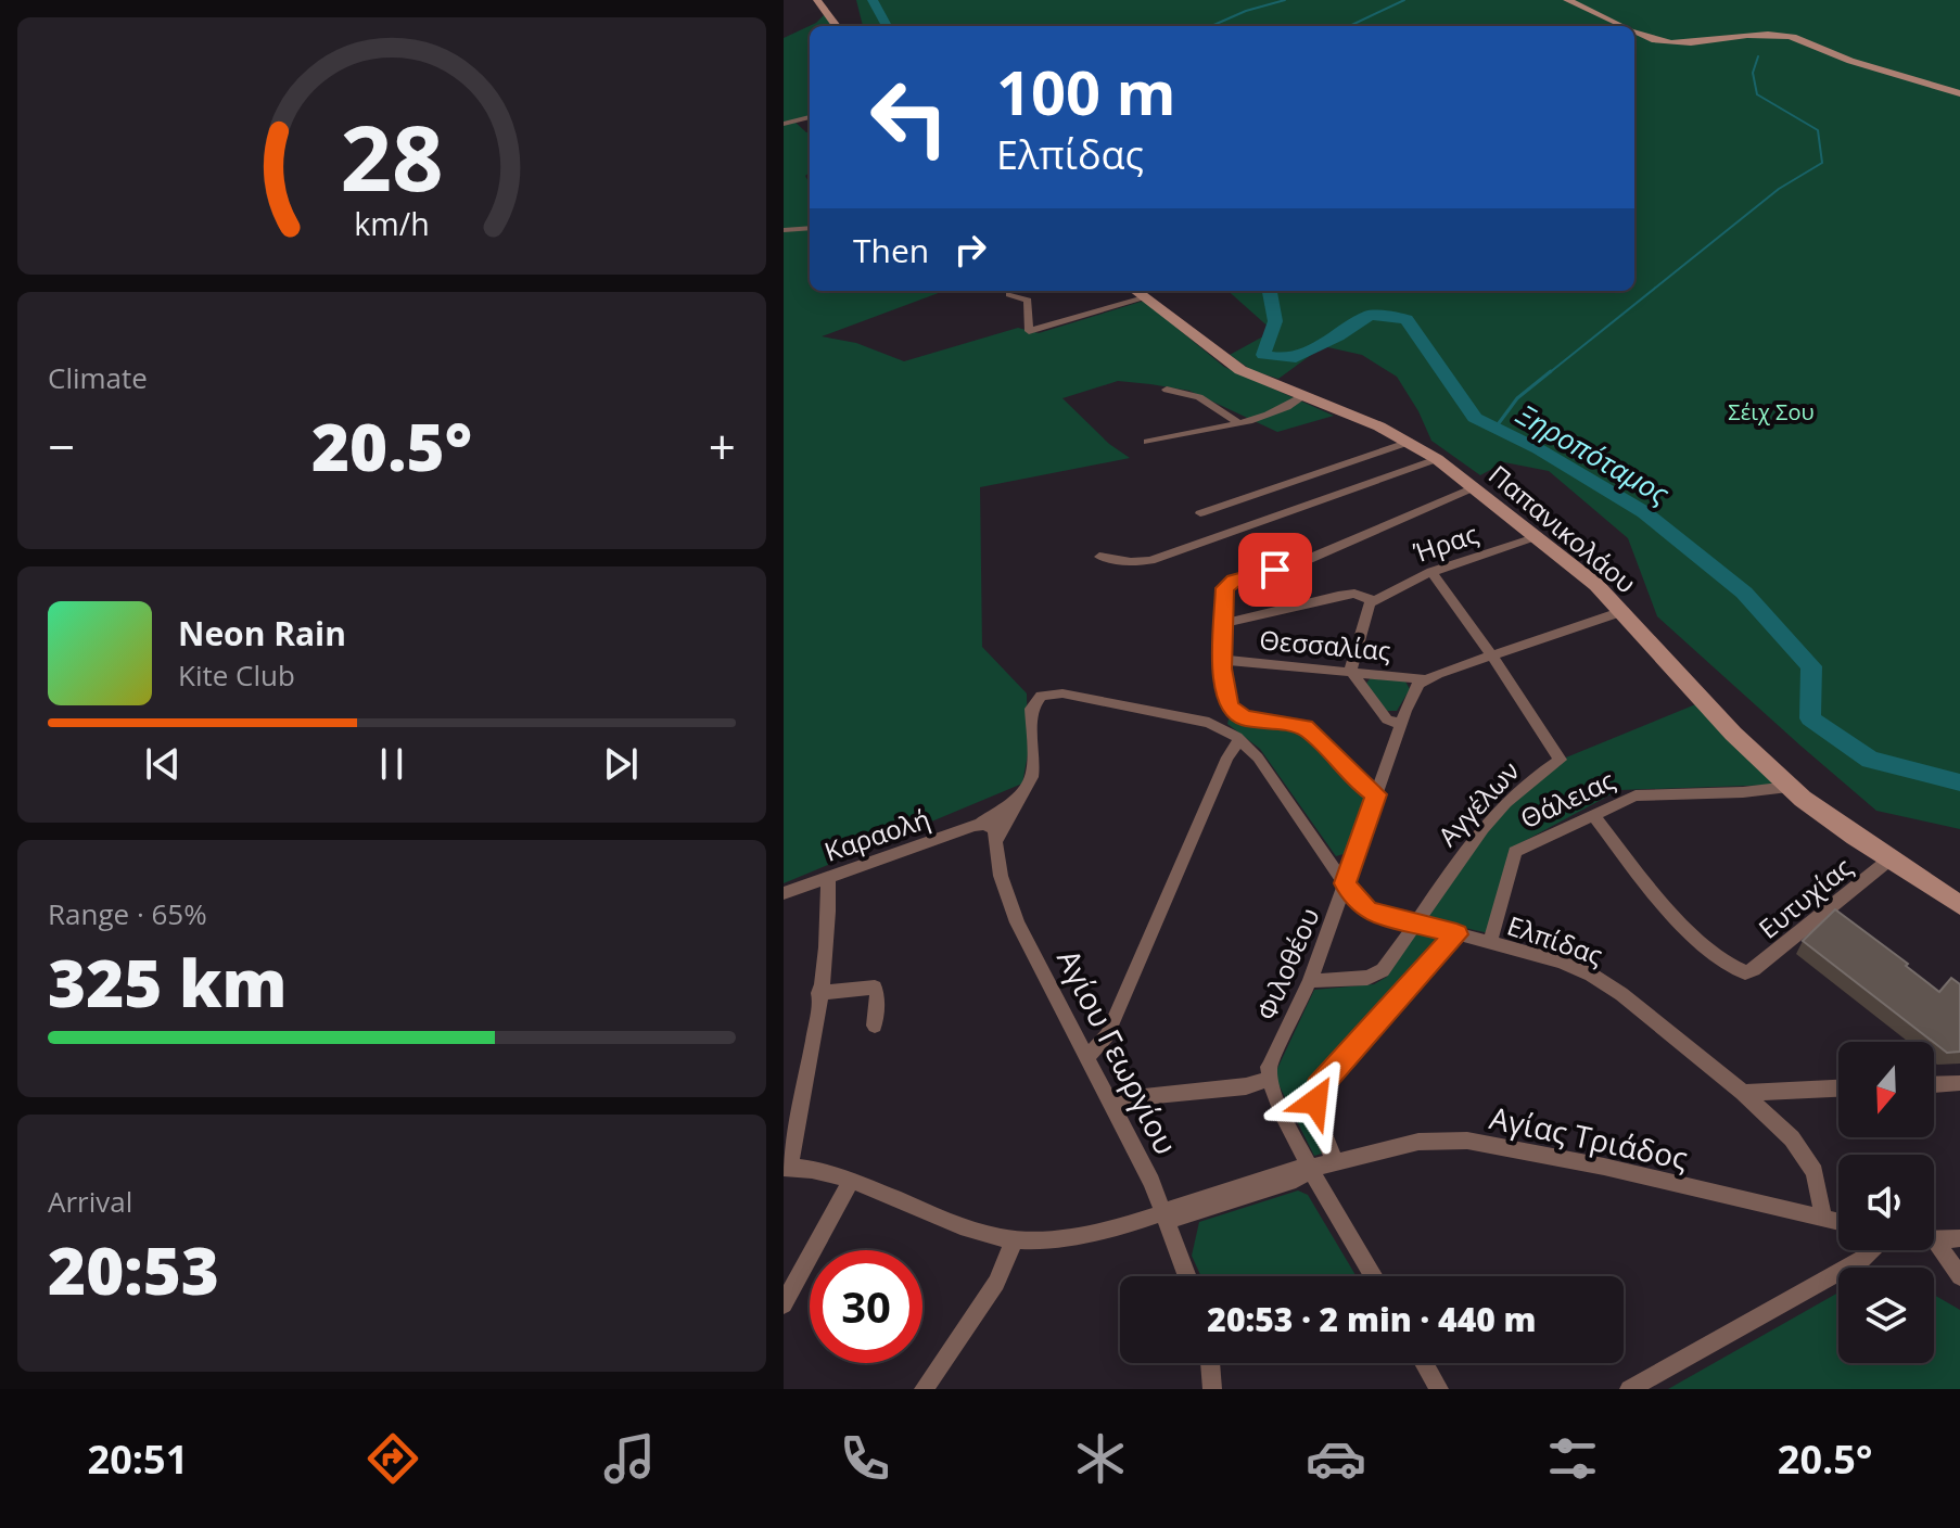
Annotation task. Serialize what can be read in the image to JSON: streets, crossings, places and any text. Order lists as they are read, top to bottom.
{
  "streets": {
    "main road": ["Παπανικολάου"],
    "street": [
      "Ήρας",
      "Θεσσαλίας",
      "Θάλειας",
      "Αγγέλων",
      "Καραολή",
      "Ευτυχίας",
      "Ελπίδας",
      "Φιλοθέου",
      "Αγίου Γεωργίου",
      "Αγίας Τριάδος"
    ]
  },
  "crossings": [
    ["Παπανικολάου", "Ήρας"],
    ["Παπανικολάου", "Θάλειας"],
    ["Παπανικολάου", "Ευτυχίας"],
    ["Ήρας", "Αγγέλων"],
    ["Θεσσαλίας", "Φιλοθέου"],
    ["Θάλειας", "Ευτυχίας"],
    ["Θάλειας", "Ελπίδας"],
    ["Αγγέλων", "Ελπίδας"],
    ["Αγγέλων", "Φιλοθέου"],
    ["Καραολή", "Αγίου Γεωργίου"],
    ["Ελπίδας", "Φιλοθέου"],
    ["Ελπίδας", "Αγίας Τριάδος"],
    ["Αγίου Γεωργίου", "Αγίας Τριάδος"]
  ],
  "water": ["Ξηροπόταμος"],
  "parks": ["Σέιχ Σου"],
  "north": "bottom",
  "page": {
    "turn": ["100 m", "Ελπίδας"],
    "then": "Then",
    "tile": [
      "Climate",
      ["Range · 65%", "325 km"],
      ["Arrival", "20:53"]
    ],
    "heat": ["−", "20.5°", "+"],
    "song": ["Neon Rain", "Kite Club"],
    "limit": "30",
    "trip": "20:53 · 2 min · 440 m",
    "tabs": ["20:51", "20.5°"],
    "gauge": ["28", "km/h"]
  }
}
